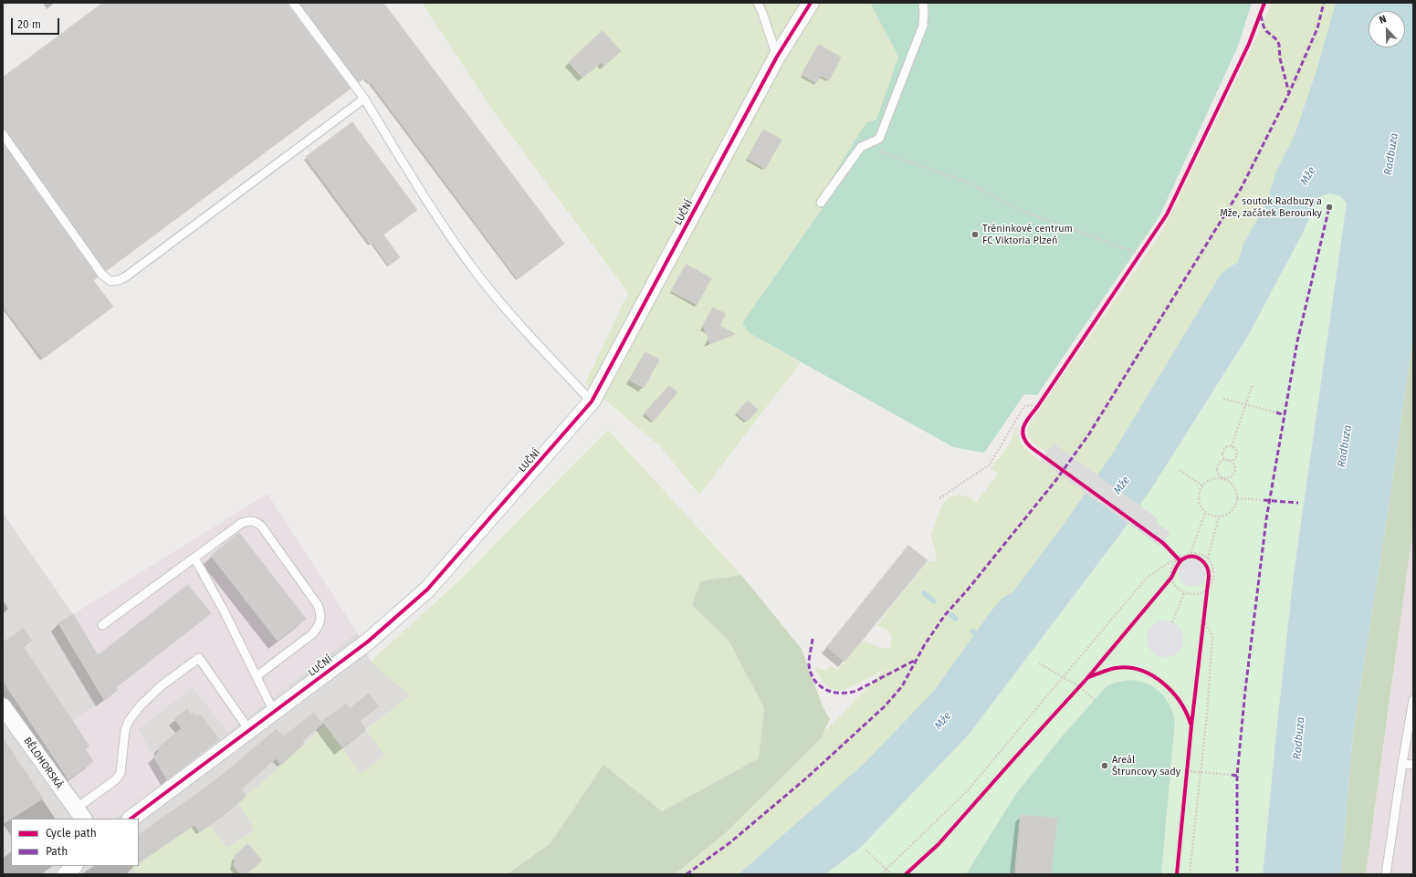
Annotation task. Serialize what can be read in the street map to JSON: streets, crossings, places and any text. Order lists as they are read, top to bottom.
{
  "streets": {
    "street": ["LUČNÍ", "BĚLOHORSKÁ"]
  },
  "water": ["Radbuza", "Mže"],
  "places": ["soutok Radbuzy a Mže, začátek Berounky", "Tréninkové centrum FC Viktoria Plzeň", "Areál Štruncovy sady"],
  "legend": ["Cycle path", "Path"],
  "scale_bar": "20 m",
  "north": "top"
}
